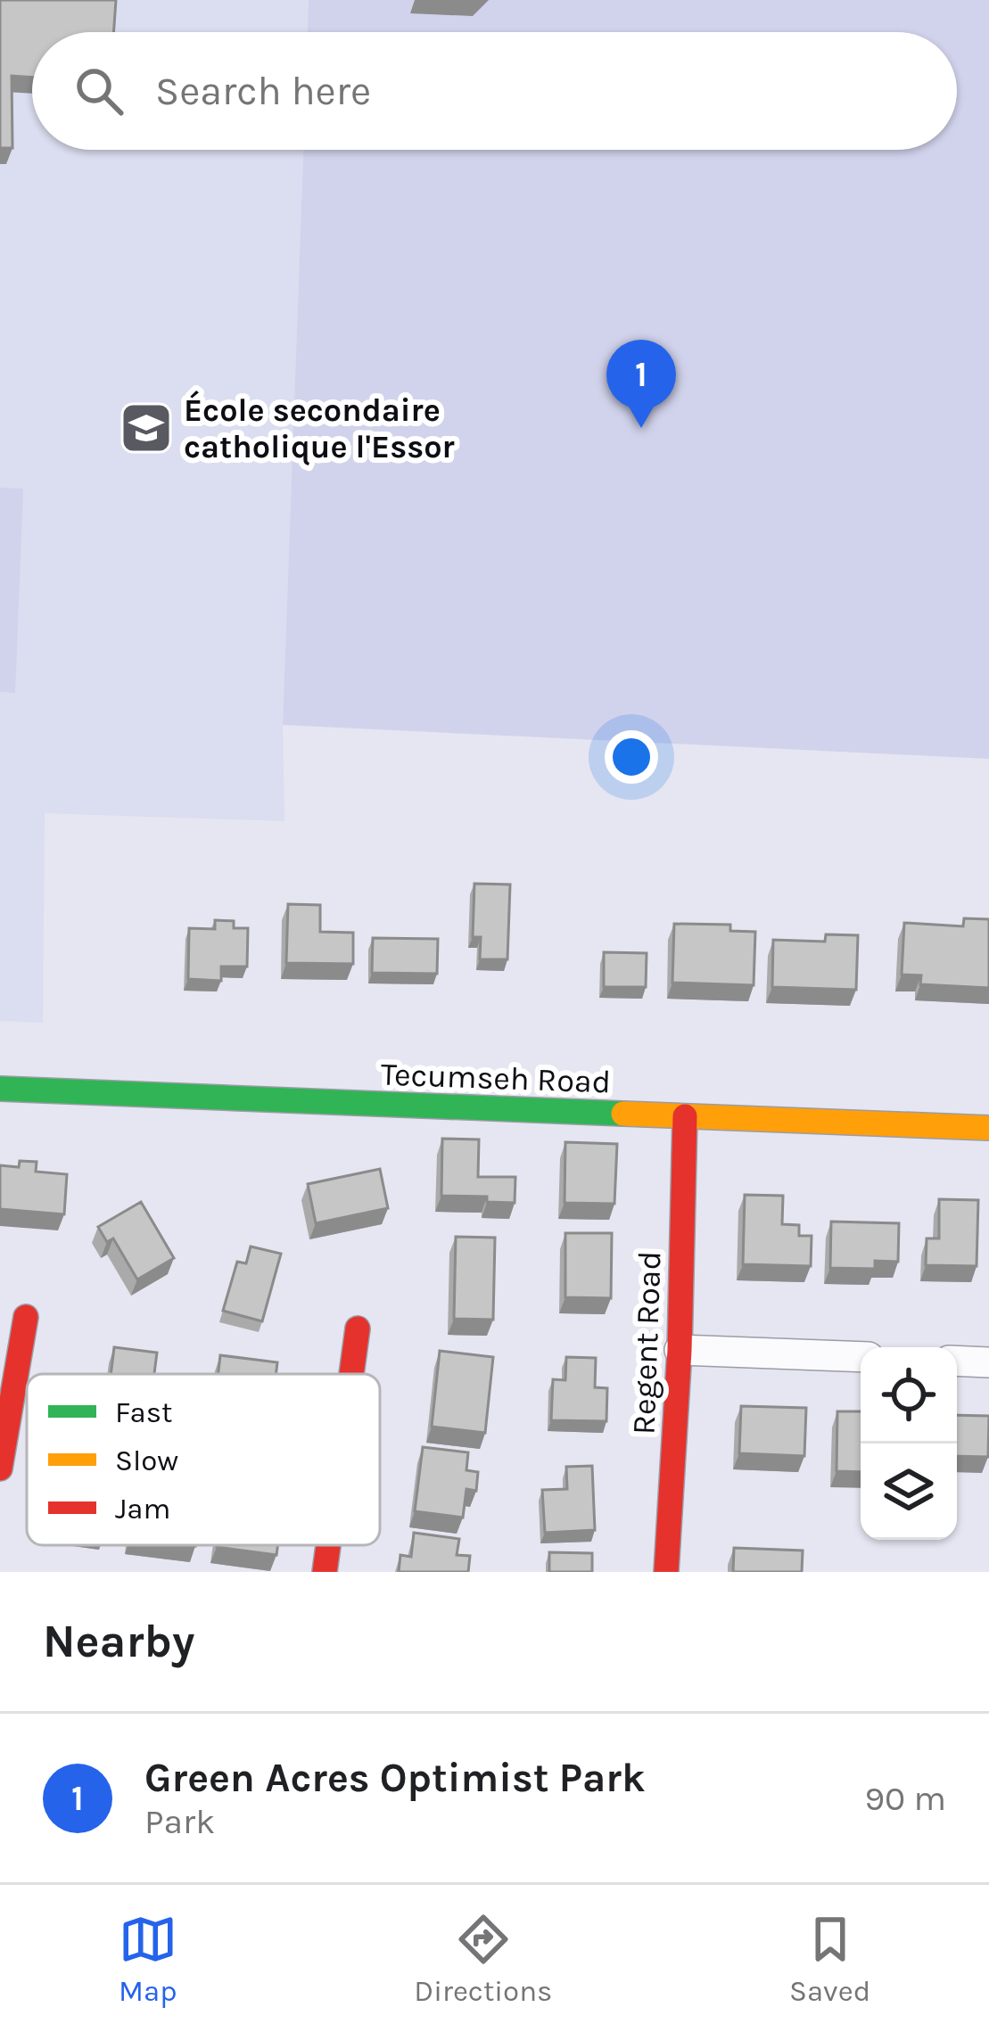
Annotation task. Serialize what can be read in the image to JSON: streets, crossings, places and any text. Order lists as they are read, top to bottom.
{
  "streets": {
    "main road": ["Tecumseh Road", "Regent Road"]
  },
  "crossings": [
    ["Tecumseh Road", "Regent Road"]
  ],
  "places": {
    "school or university": ["École secondaire catholique l'Essor"]
  },
  "legend": ["Fast", "Slow", "Jam"],
  "page": {
    "search": "Search here",
    "pins": "1",
    "heading": "Nearby",
    "list": [
      {
        "mark": "1",
        "name": "Green Acres Optimist Park",
        "note": "Park",
        "value": "90 m"
      }
    ],
    "nav": ["Map", "Directions", "Saved"]
  }
}
